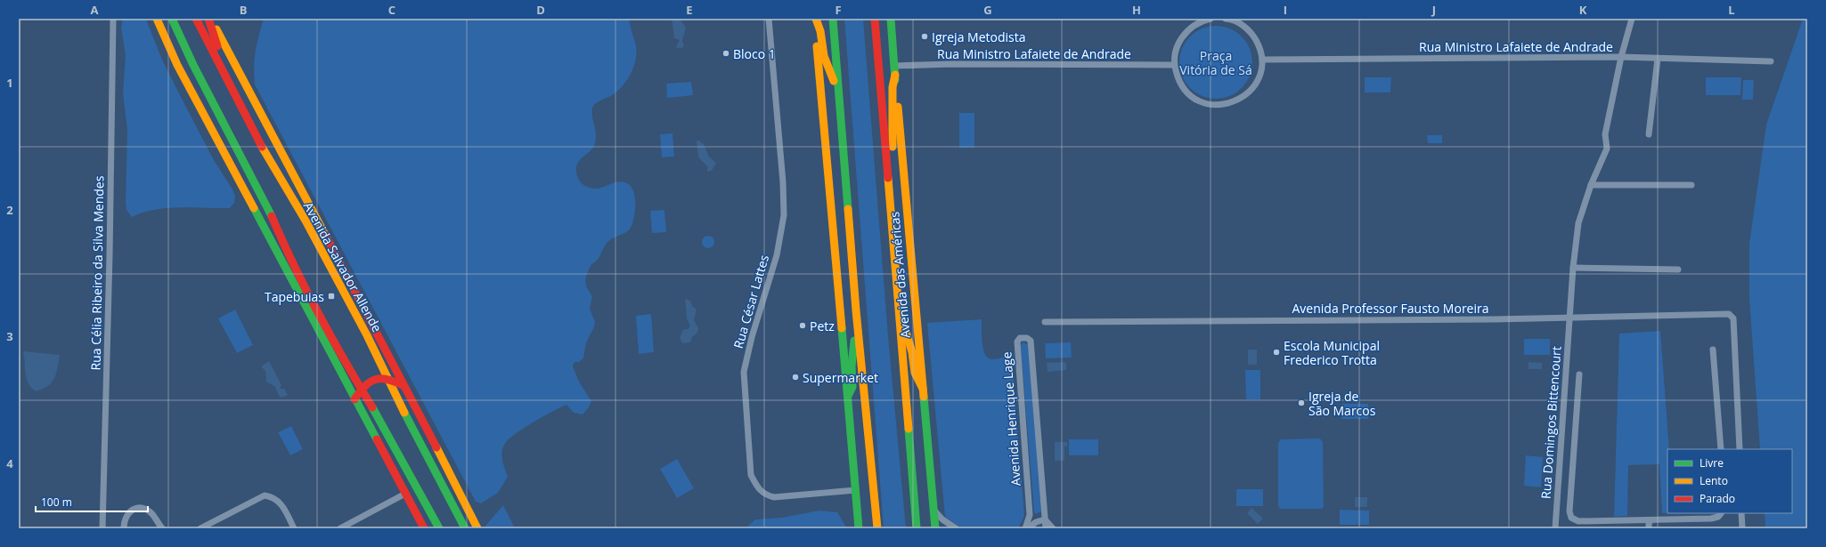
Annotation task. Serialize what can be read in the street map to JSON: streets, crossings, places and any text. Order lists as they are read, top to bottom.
{
  "streets": {
    "main road": ["Avenida Salvador Allende", "Avenida das Américas"],
    "street": [
      "Rua Ministro Lafaiete de Andrade",
      "Rua Célia Ribeiro da Silva Mendes",
      "Rua César Lattes",
      "Avenida Professor Fausto Moreira",
      "Avenida Henrique Lage",
      "Rua Domingos Bittencourt"
    ]
  },
  "crossings": [
    ["Rua Ministro Lafaiete de Andrade", "Avenida das Américas"],
    ["Rua Ministro Lafaiete de Andrade", "Rua Domingos Bittencourt"],
    ["Avenida Professor Fausto Moreira", "Rua Domingos Bittencourt"]
  ],
  "parks": ["Praça Vitória de Sá"],
  "places": {
    "other": [
      "Igreja Metodista",
      "Bloco 1",
      "Petz",
      "Escola Municipal Frederico Trotta",
      "Supermarket",
      "Igreja de São Marcos"
    ],
    "transit": ["Tapebuias"]
  },
  "legend": ["Livre", "Lento", "Parado"],
  "scale_bar": "100 m",
  "grid": {
    "columns": [
      "A",
      "B",
      "C",
      "D",
      "E",
      "F",
      "G",
      "H",
      "I",
      "J",
      "K",
      "L"
    ],
    "rows": [
      "1",
      "2",
      "3",
      "4"
    ]
  }
}
